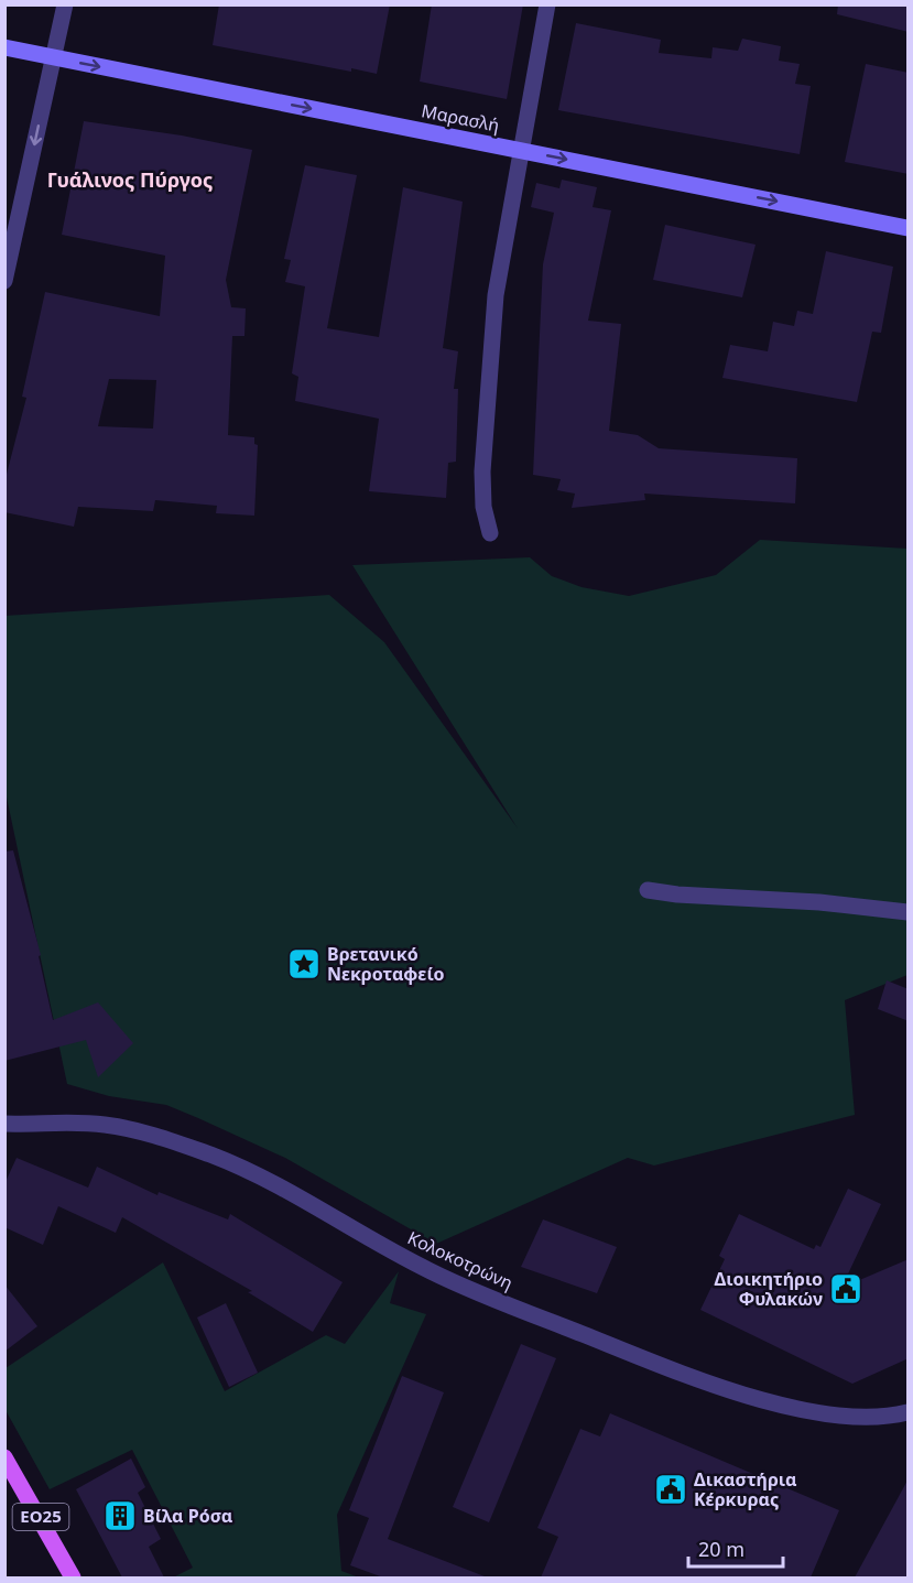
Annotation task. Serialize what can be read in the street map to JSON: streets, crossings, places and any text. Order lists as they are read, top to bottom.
{
  "streets": {
    "main road": ["ΕΟ25"],
    "street": ["Μαρασλή", "Κολοκοτρώνη"]
  },
  "one_way": ["Μαρασλή"],
  "districts": ["Γυάλινος Πύργος"],
  "places": {
    "place": ["Βρετανικό Νεκροταφείο"],
    "public building": ["Διοικητήριο Φυλακών", "Δικαστήρια Κέρκυρας"],
    "building": ["Βίλα Ρόσα"]
  },
  "scale_bar": "20 m"
}
